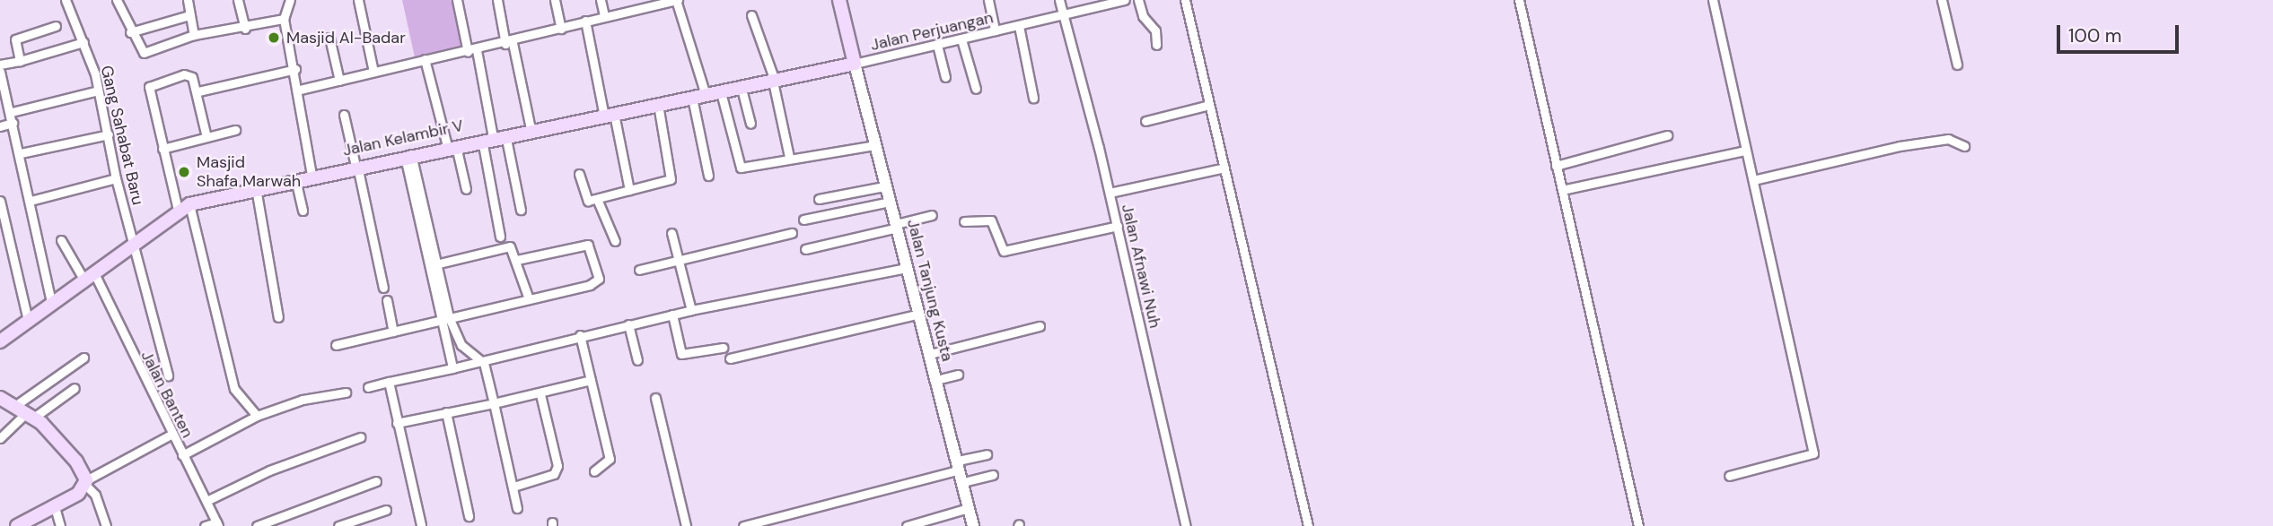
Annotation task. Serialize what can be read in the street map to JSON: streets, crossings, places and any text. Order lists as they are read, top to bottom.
{
  "streets": {
    "main road": ["Jalan Kelambir V"],
    "street": [
      "Jalan Perjuangan",
      "Gang Sahabat Baru",
      "Jalan Afnawi Nuh",
      "Jalan Tanjung Kusta",
      "Jalan Banten"
    ]
  },
  "crossings": [
    ["Jalan Perjuangan", "Jalan Kelambir V"],
    ["Jalan Perjuangan", "Jalan Afnawi Nuh"],
    ["Jalan Perjuangan", "Jalan Tanjung Kusta"],
    ["Gang Sahabat Baru", "Jalan Kelambir V"],
    ["Jalan Kelambir V", "Jalan Tanjung Kusta"],
    ["Jalan Kelambir V", "Jalan Banten"]
  ],
  "places": ["Masjid Al-Badar", "Masjid Shafa Marwah"],
  "scale_bar": "100 m"
}
